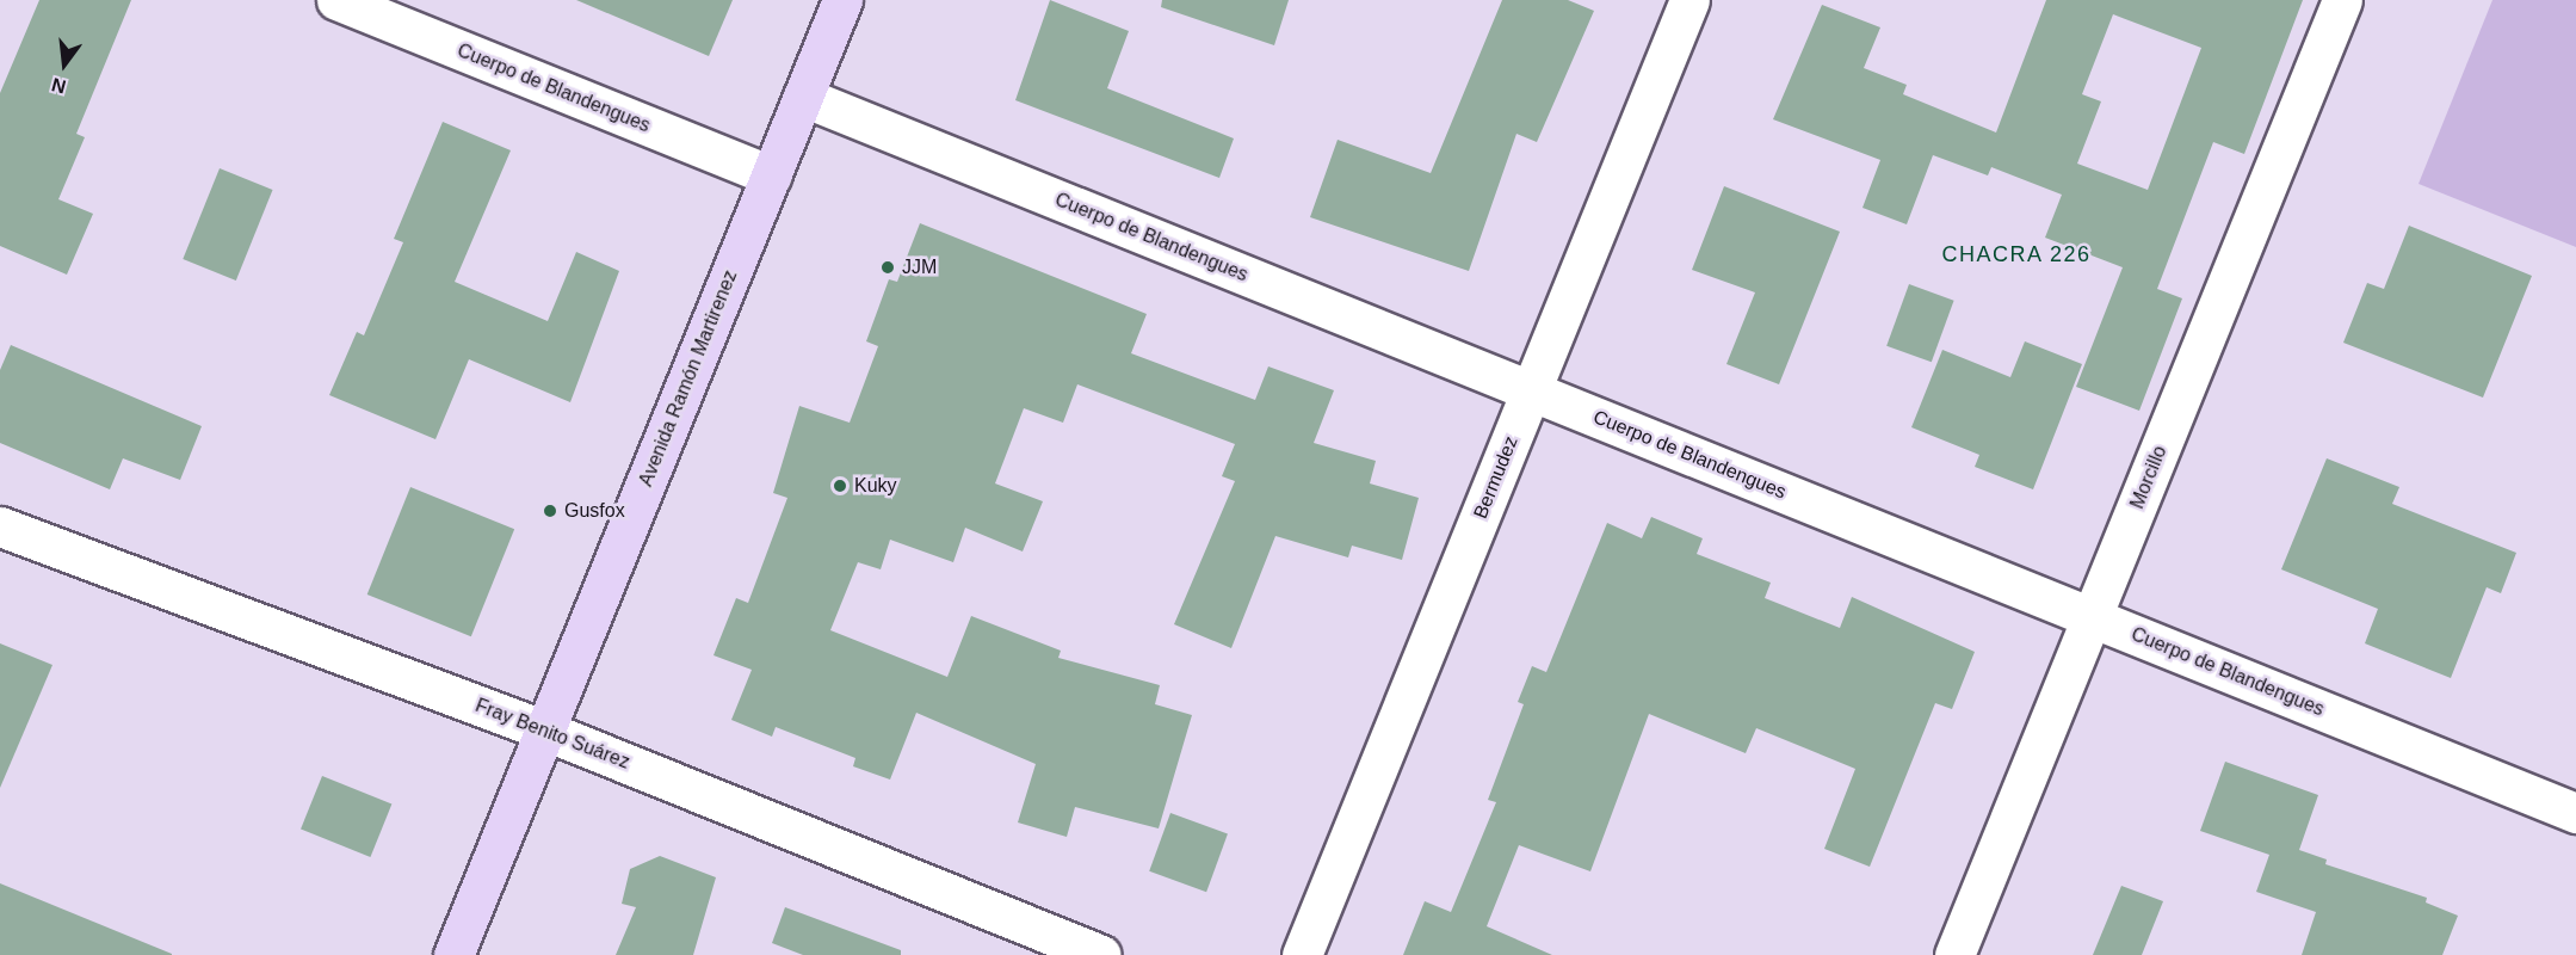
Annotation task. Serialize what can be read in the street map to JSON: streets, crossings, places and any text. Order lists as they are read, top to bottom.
{
  "streets": {
    "main road": ["Avenida Ramón Martirenez"],
    "street": [
      "Cuerpo de Blandengues",
      "Bermudez",
      "Morcillo",
      "Fray Benito Suárez"
    ]
  },
  "crossings": [
    ["Cuerpo de Blandengues", "Avenida Ramón Martirenez"],
    ["Cuerpo de Blandengues", "Bermudez"],
    ["Cuerpo de Blandengues", "Morcillo"],
    ["Avenida Ramón Martirenez", "Fray Benito Suárez"]
  ],
  "districts": ["CHACRA 226"],
  "places": ["JJM", "Kuky", "Gusfox"],
  "north": "bottom"
}
